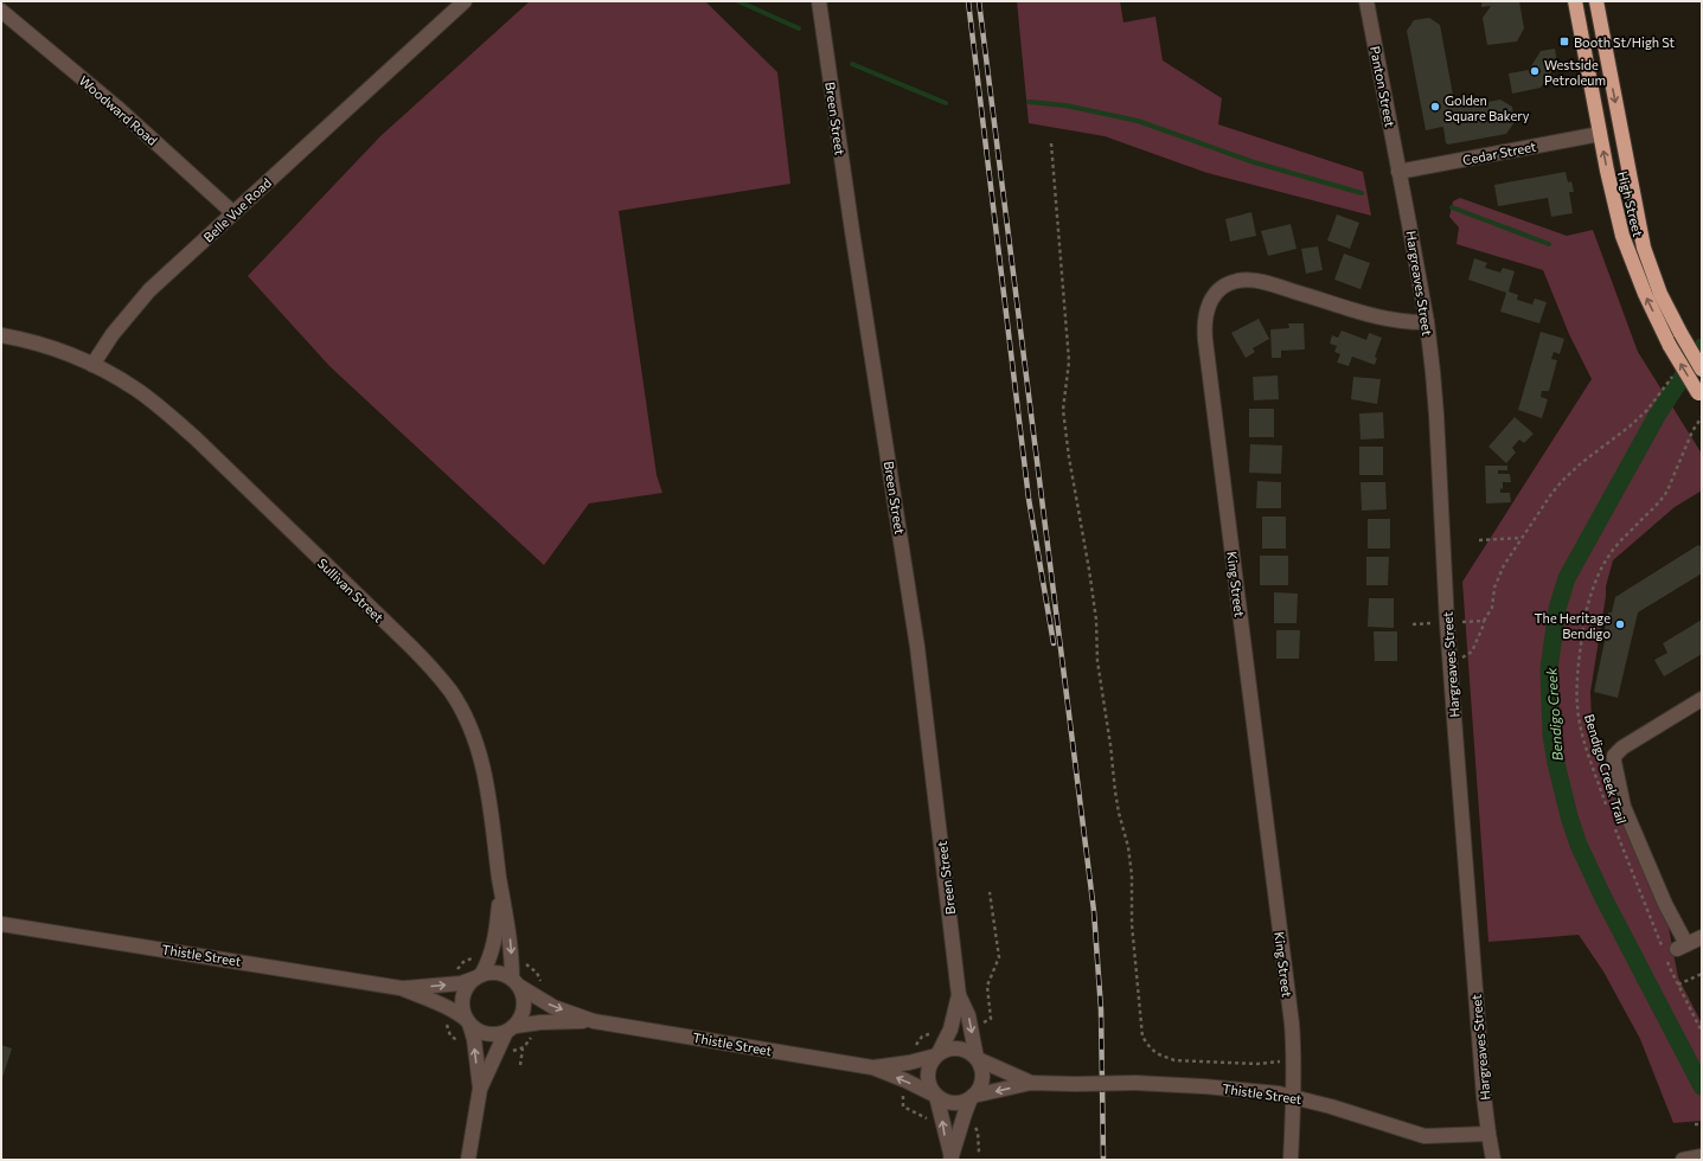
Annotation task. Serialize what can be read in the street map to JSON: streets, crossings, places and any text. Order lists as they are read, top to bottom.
{
  "streets": {
    "highway": ["High Street"],
    "street": [
      "Panton Street",
      "Woodward Road",
      "Breen Street",
      "Cedar Street",
      "Belle Vue Road",
      "Hargreaves Street",
      "King Street",
      "Sullivan Street",
      "Thistle Street"
    ],
    "path": ["Bendigo Creek Trail"]
  },
  "crossings": [
    ["Panton Street", "Cedar Street"],
    ["Panton Street", "Hargreaves Street"],
    ["Woodward Road", "Belle Vue Road"],
    ["Breen Street", "Thistle Street"],
    ["Cedar Street", "High Street"],
    ["Cedar Street", "Hargreaves Street"],
    ["Belle Vue Road", "Sullivan Street"],
    ["Hargreaves Street", "King Street"],
    ["Hargreaves Street", "Thistle Street"],
    ["King Street", "Thistle Street"],
    ["Sullivan Street", "Thistle Street"]
  ],
  "water": ["Bendigo Creek"],
  "places": {
    "transit": ["Booth St/High St"],
    "other": ["Westside Petroleum", "Golden Square Bakery", "The Heritage Bendigo"]
  }
}
